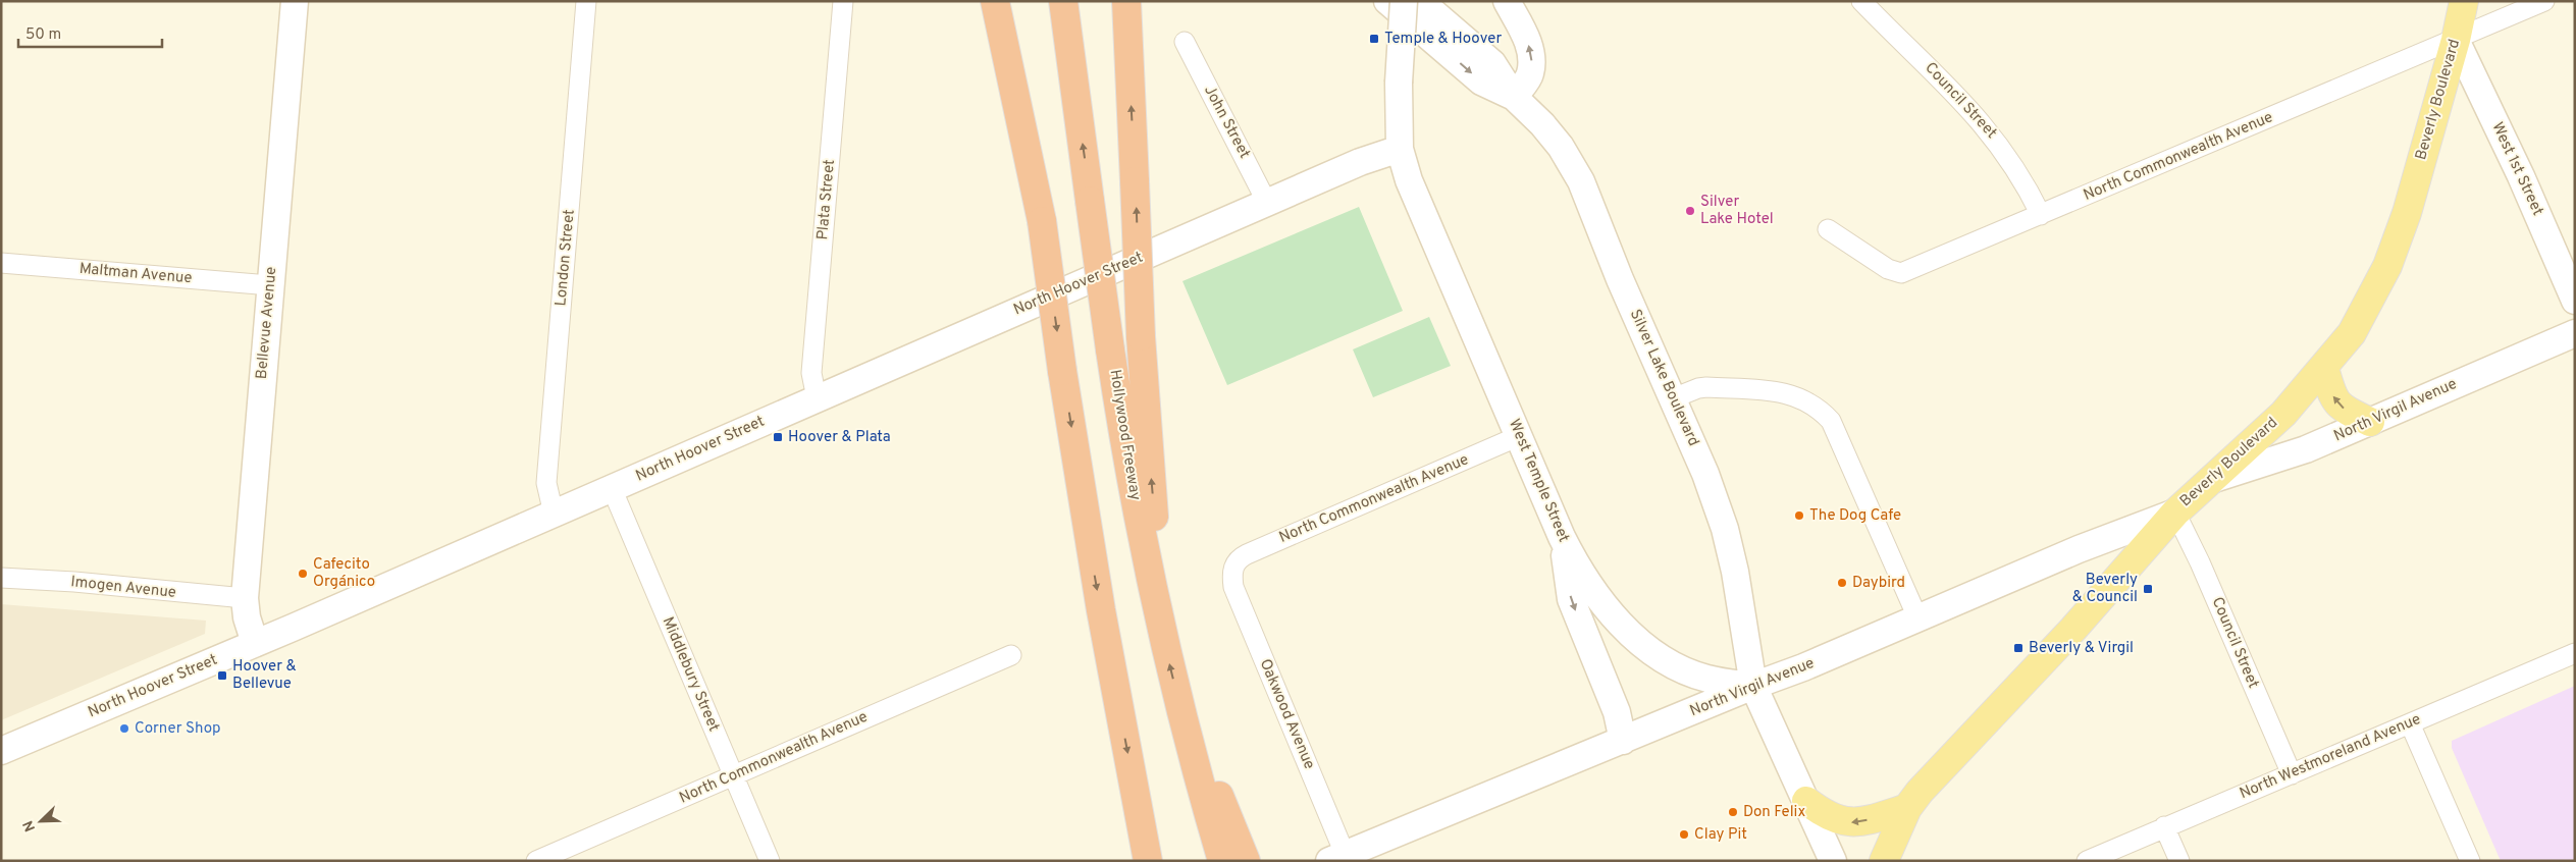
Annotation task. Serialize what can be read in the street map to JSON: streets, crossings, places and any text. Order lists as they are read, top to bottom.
{
  "streets": {
    "highway": ["Hollywood Freeway"],
    "main road": [
      "Beverly Boulevard",
      "West 1st Street",
      "North Hoover Street",
      "Bellevue Avenue",
      "Silver Lake Boulevard",
      "North Virgil Avenue",
      "West Temple Street"
    ],
    "street": [
      "Council Street",
      "John Street",
      "North Commonwealth Avenue",
      "Plata Street",
      "London Street",
      "Maltman Avenue",
      "Imogen Avenue",
      "Middlebury Street",
      "Oakwood Avenue",
      "North Westmoreland Avenue"
    ]
  },
  "crossings": [
    ["Beverly Boulevard", "Council Street"],
    ["Beverly Boulevard", "North Commonwealth Avenue"],
    ["Beverly Boulevard", "West 1st Street"],
    ["Beverly Boulevard", "North Virgil Avenue"],
    ["Council Street", "North Commonwealth Avenue"],
    ["Council Street", "North Virgil Avenue"],
    ["Council Street", "North Westmoreland Avenue"],
    ["John Street", "North Hoover Street"],
    ["North Commonwealth Avenue", "West 1st Street"],
    ["North Commonwealth Avenue", "West Temple Street"],
    ["North Commonwealth Avenue", "Middlebury Street"],
    ["North Commonwealth Avenue", "Oakwood Avenue"],
    ["Plata Street", "North Hoover Street"],
    ["London Street", "North Hoover Street"],
    ["Maltman Avenue", "Bellevue Avenue"],
    ["North Hoover Street", "Bellevue Avenue"],
    ["North Hoover Street", "West Temple Street"],
    ["North Hoover Street", "Middlebury Street"],
    ["Bellevue Avenue", "Imogen Avenue"],
    ["Silver Lake Boulevard", "North Virgil Avenue"],
    ["Silver Lake Boulevard", "West Temple Street"],
    ["North Virgil Avenue", "West Temple Street"],
    ["North Virgil Avenue", "Oakwood Avenue"]
  ],
  "places": {
    "transit": [
      "Temple & Hoover",
      "Hoover & Plata",
      "Beverly & Council",
      "Beverly & Virgil",
      "Hoover & Bellevue"
    ],
    "other": [
      "Silver Lake Hotel",
      "The Dog Cafe",
      "Cafecito Orgánico",
      "Daybird",
      "Corner Shop",
      "Don Felix",
      "Clay Pit"
    ]
  },
  "scale_bar": "50 m",
  "north": "bottom left"
}
